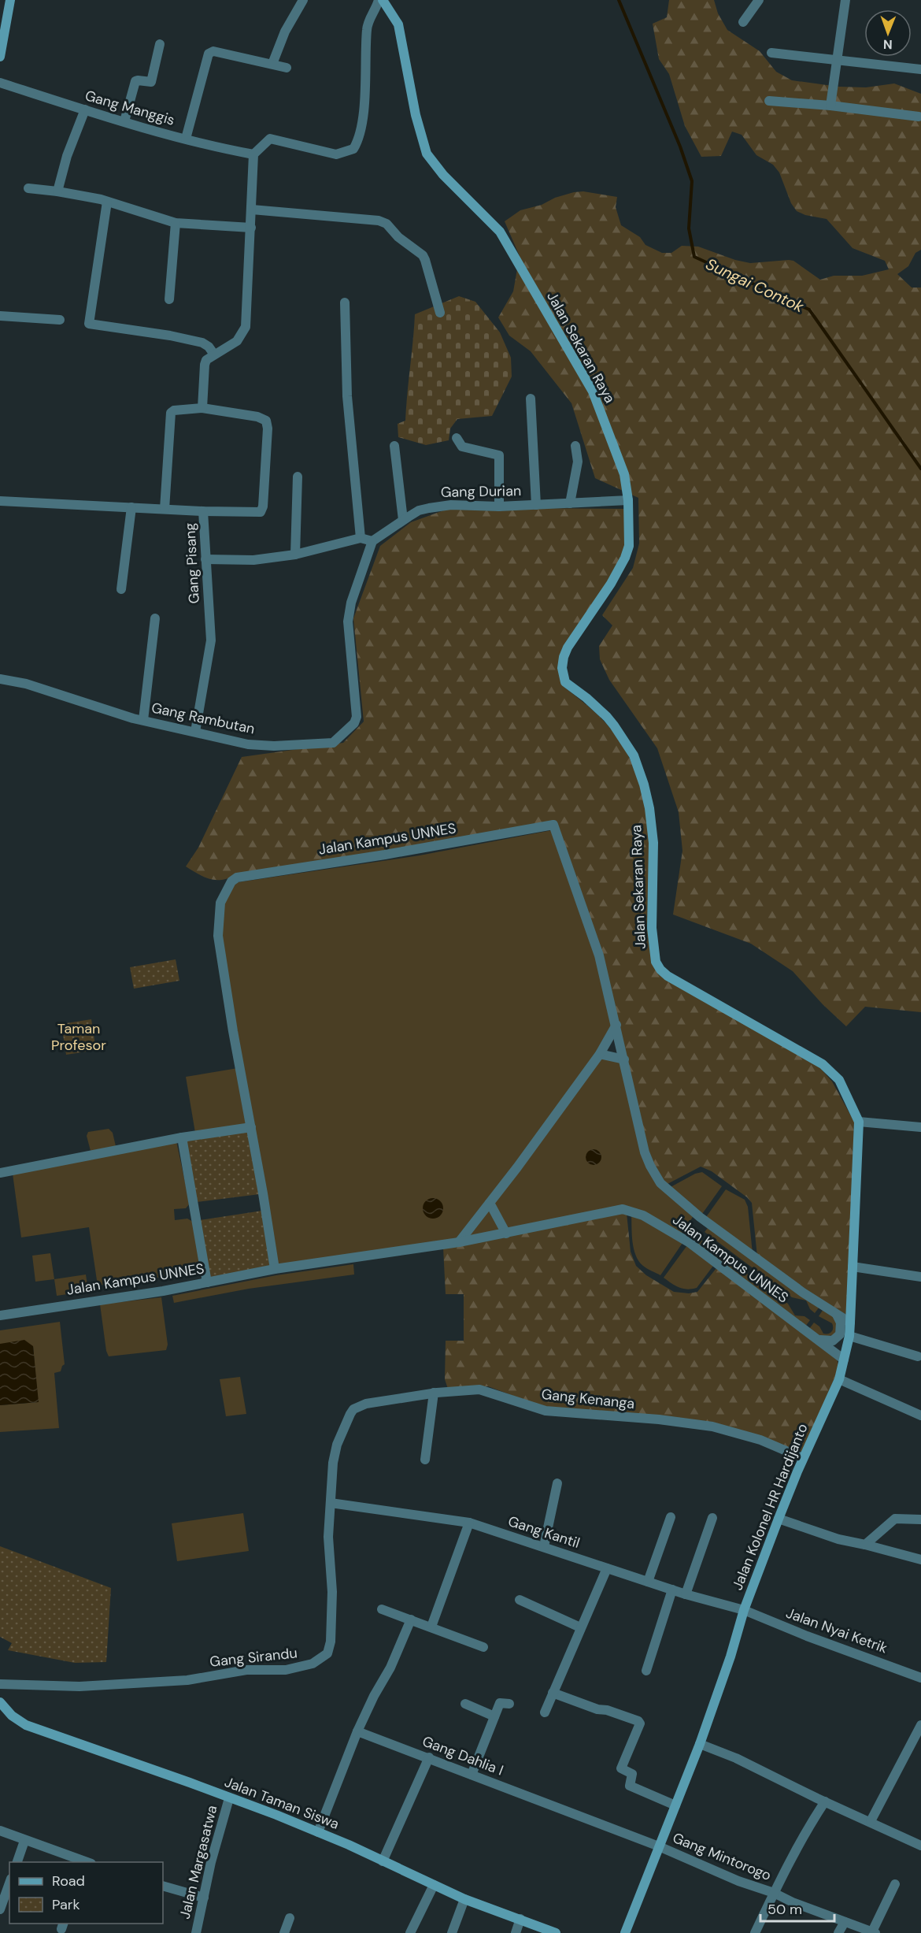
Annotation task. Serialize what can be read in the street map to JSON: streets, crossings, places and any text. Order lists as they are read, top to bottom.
{
  "streets": {
    "main road": ["Jalan Sekaran Raya", "Jalan Kolonel HR Hardijanto", "Jalan Taman Siswa"],
    "street": [
      "Gang Manggis",
      "Gang Durian",
      "Gang Pisang",
      "Gang Rambutan",
      "Jalan Kampus UNNES",
      "Gang Kenanga",
      "Gang Kantil",
      "Jalan Nyai Ketrik",
      "Gang Sirandu",
      "Gang Dahlia I",
      "Gang Mintorogo",
      "Jalan Margasatwa"
    ]
  },
  "crossings": [
    ["Jalan Sekaran Raya", "Gang Durian"],
    ["Jalan Sekaran Raya", "Jalan Kolonel HR Hardijanto"],
    ["Gang Durian", "Gang Rambutan"],
    ["Gang Pisang", "Gang Rambutan"],
    ["Jalan Kampus UNNES", "Jalan Kolonel HR Hardijanto"],
    ["Gang Kenanga", "Jalan Kolonel HR Hardijanto"],
    ["Gang Kenanga", "Gang Kantil"],
    ["Gang Kenanga", "Gang Sirandu"],
    ["Jalan Kolonel HR Hardijanto", "Gang Kantil"],
    ["Jalan Kolonel HR Hardijanto", "Jalan Nyai Ketrik"],
    ["Jalan Kolonel HR Hardijanto", "Gang Dahlia I"],
    ["Jalan Kolonel HR Hardijanto", "Gang Mintorogo"],
    ["Gang Kantil", "Jalan Nyai Ketrik"],
    ["Gang Kantil", "Gang Sirandu"],
    ["Gang Dahlia I", "Gang Mintorogo"],
    ["Jalan Taman Siswa", "Jalan Margasatwa"]
  ],
  "water": ["Sungai Contok"],
  "parks": ["Taman Profesor"],
  "legend": ["Road", "Park"],
  "scale_bar": "50 m",
  "north": "bottom"
}
